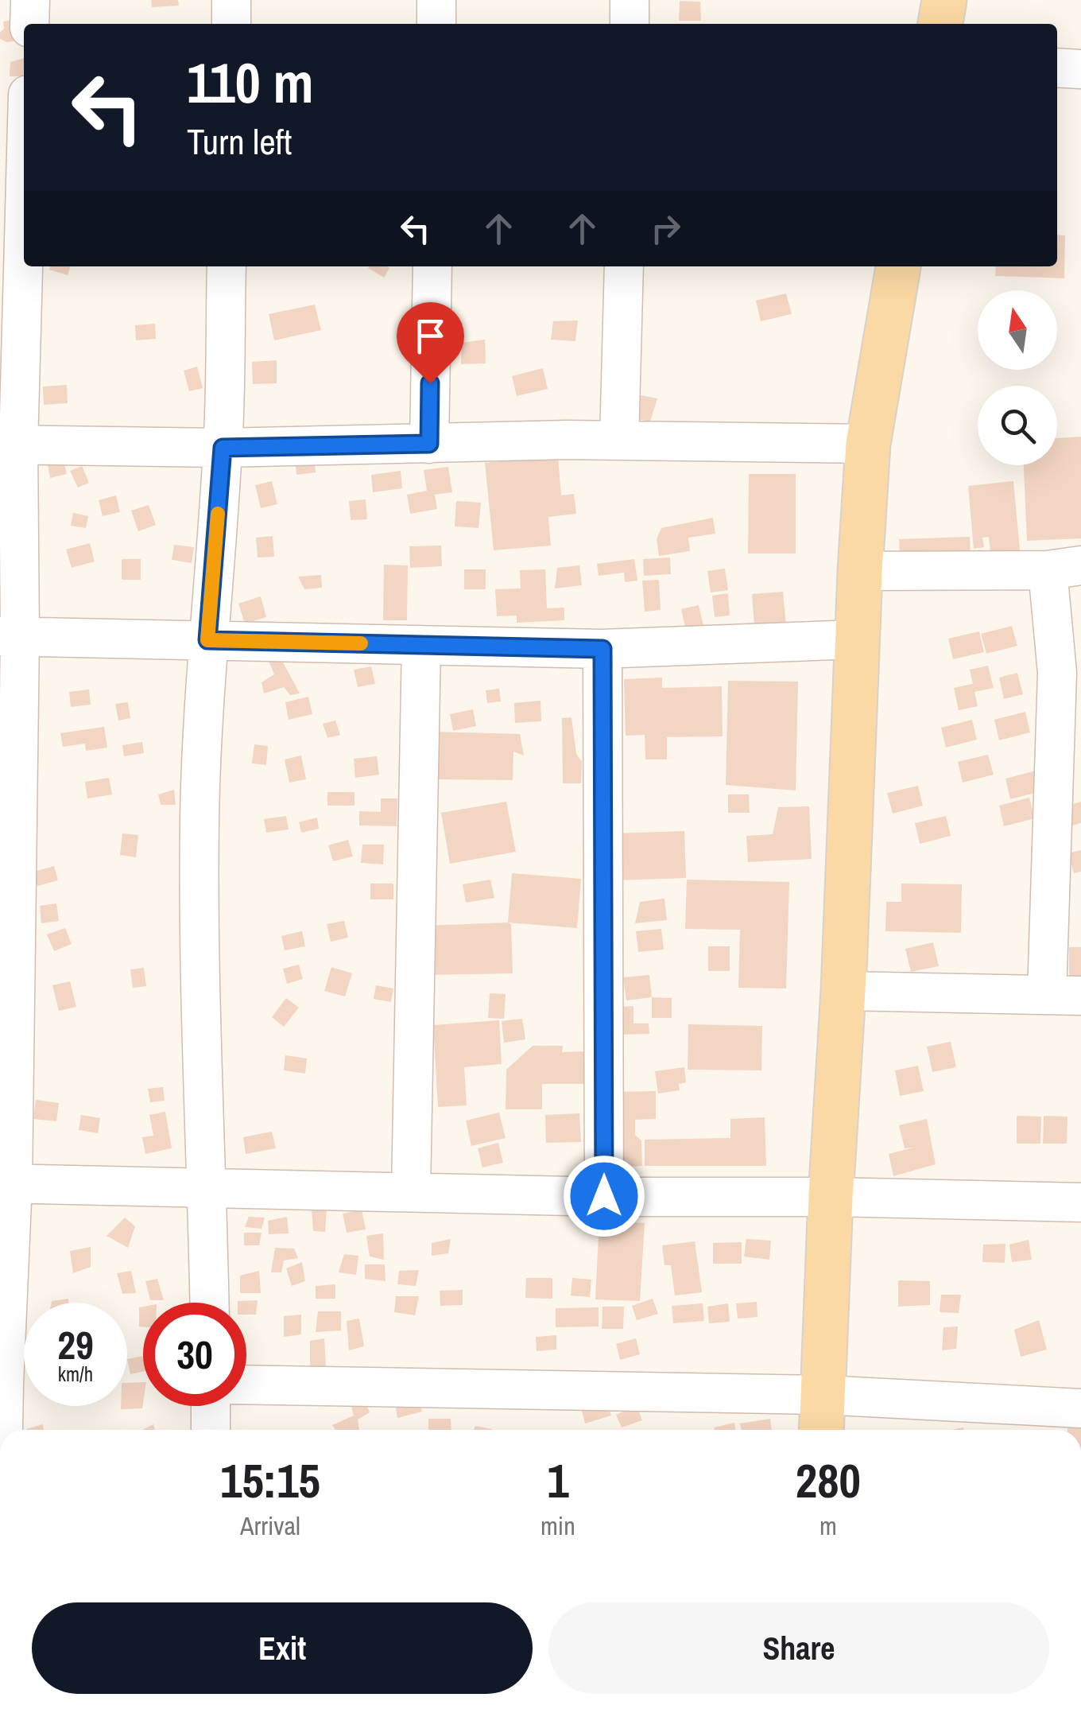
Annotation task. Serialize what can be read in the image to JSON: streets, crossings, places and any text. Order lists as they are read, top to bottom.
{
  "north": "top",
  "page": {
    "turn": ["110 m", "Turn left"],
    "speed": "29 km/h",
    "limit": "30",
    "eta": [
      "15:15",
      "Arrival",
      "1",
      "min",
      "280",
      "m"
    ],
    "buttons": ["Exit", "Share"]
  }
}
